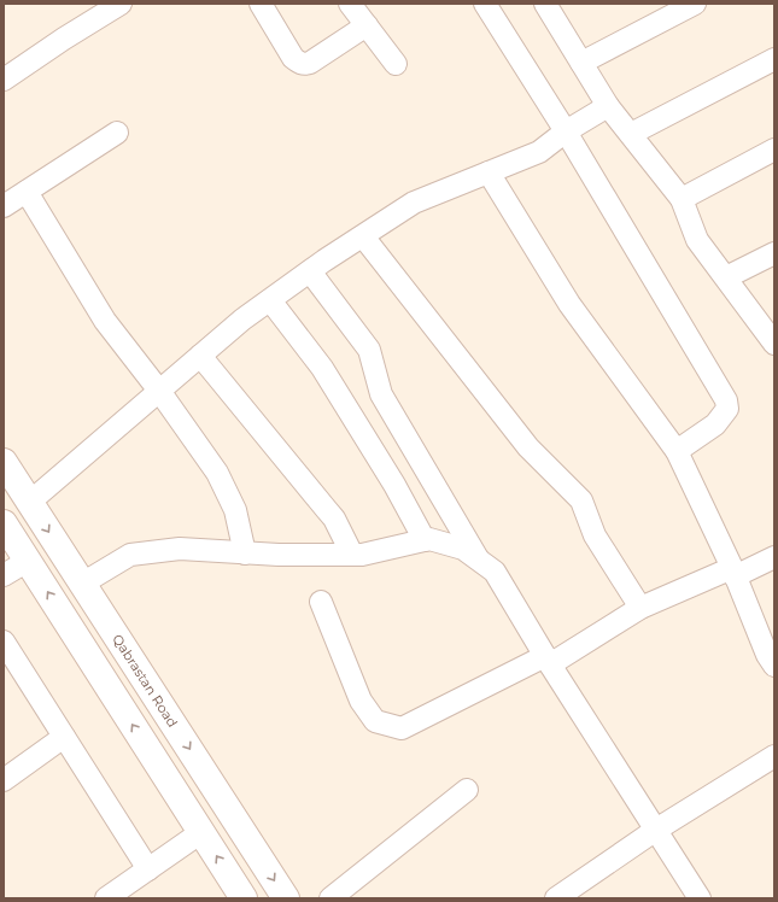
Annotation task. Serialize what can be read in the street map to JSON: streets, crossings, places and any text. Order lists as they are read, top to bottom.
{
  "streets": {
    "main road": ["Qabrastan Road"]
  }
}
